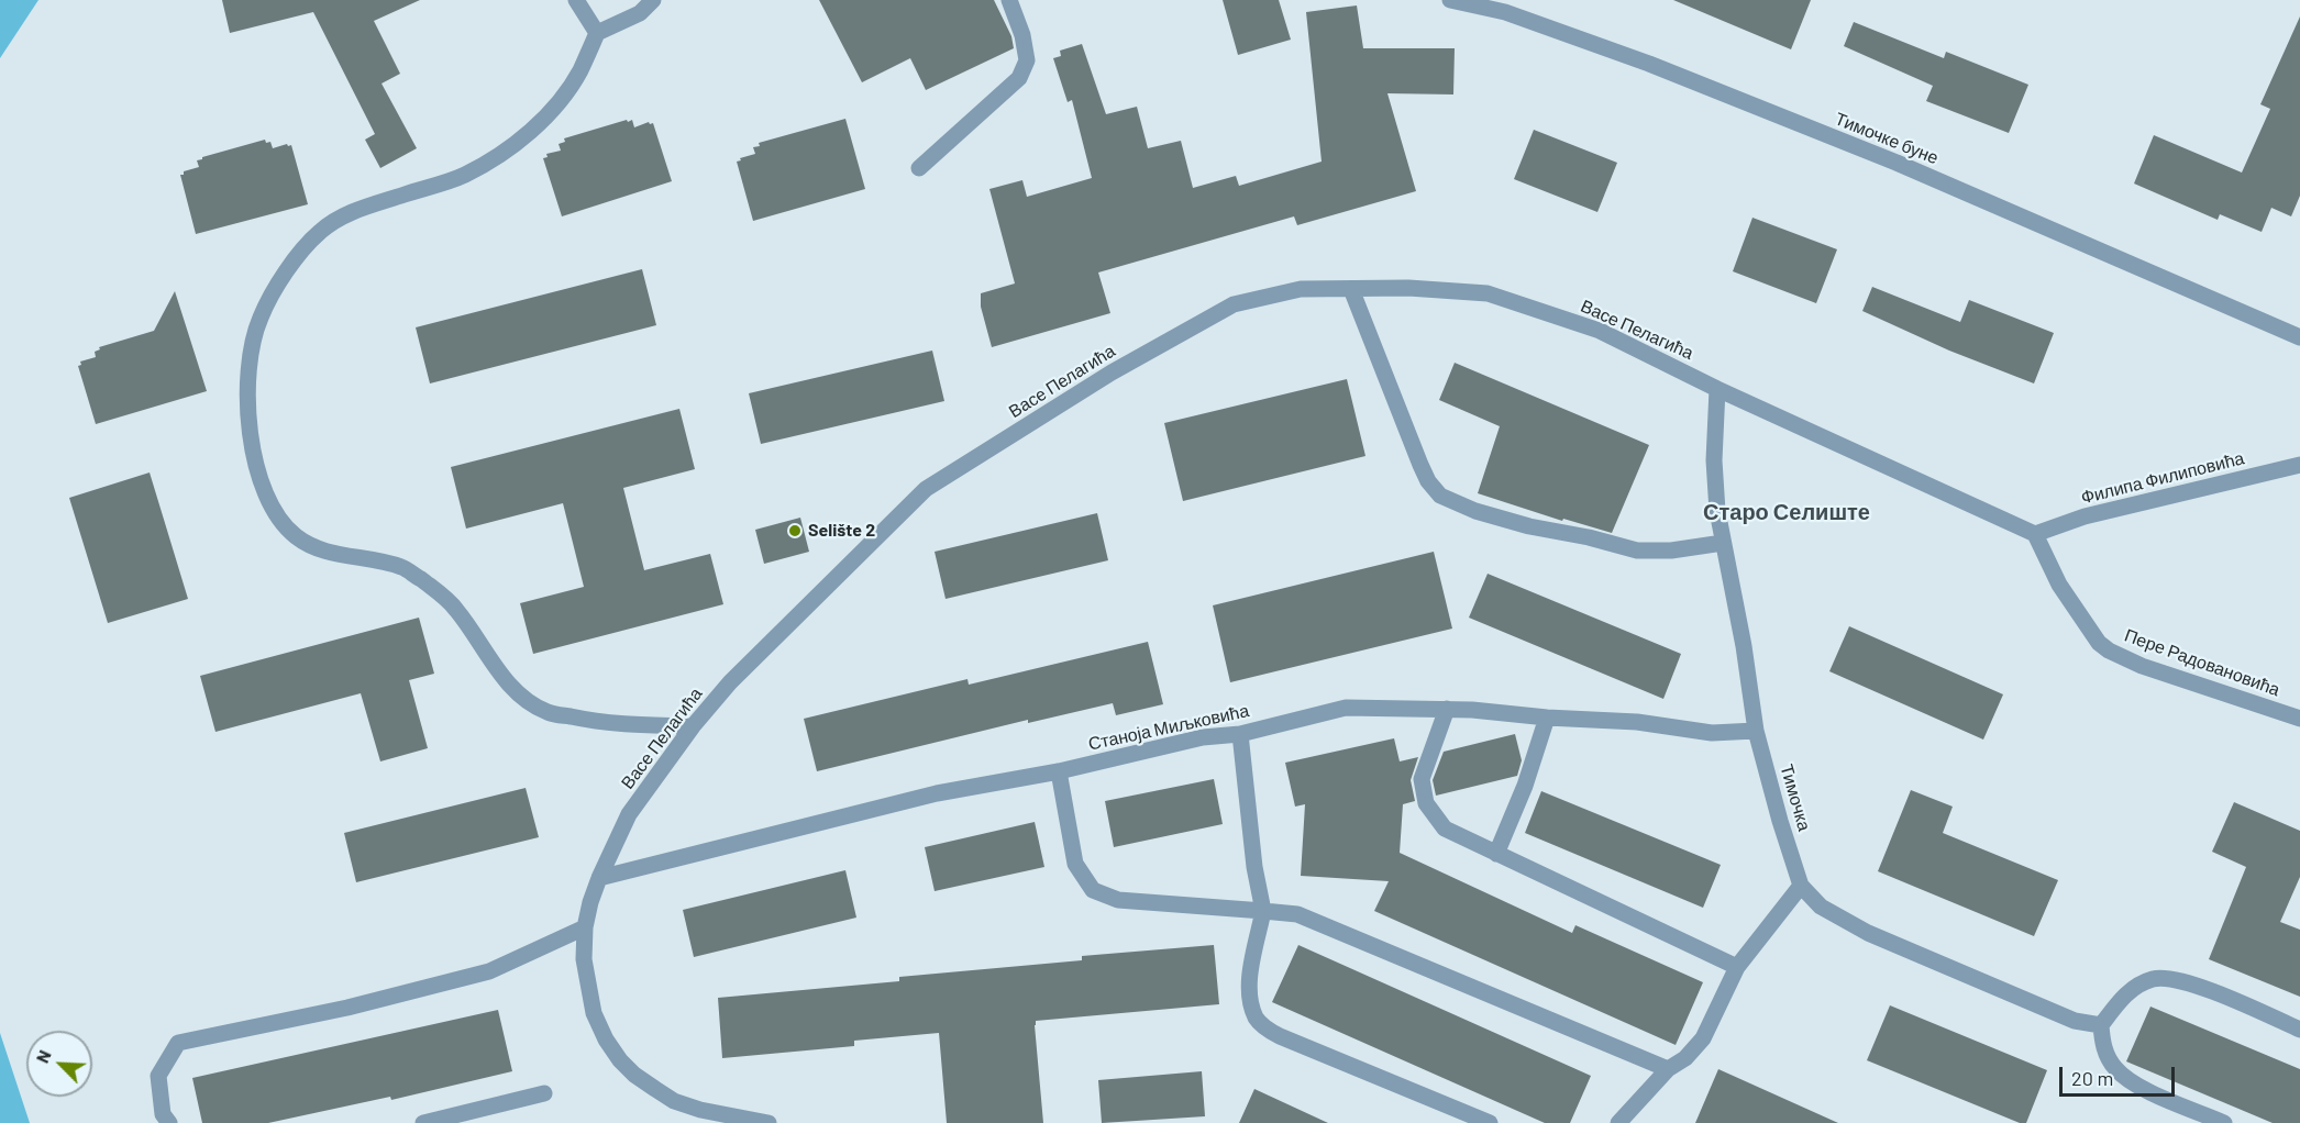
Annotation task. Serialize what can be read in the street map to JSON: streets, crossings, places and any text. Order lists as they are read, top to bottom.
{
  "streets": {
    "street": [
      "Тимочке буне",
      "Васе Пелагића",
      "Филипа Филиповића",
      "Пере Радовановића",
      "Станоја Миљковића",
      "Тимочка"
    ]
  },
  "crossings": [
    ["Васе Пелагића", "Филипа Филиповића"],
    ["Васе Пелагића", "Пере Радовановића"],
    ["Васе Пелагића", "Станоја Миљковића"],
    ["Васе Пелагића", "Тимочка"],
    ["Филипа Филиповића", "Пере Радовановића"],
    ["Станоја Миљковића", "Тимочка"]
  ],
  "districts": ["Старо Селиште"],
  "places": ["Selište 2"],
  "scale_bar": "20 m",
  "north": "top left"
}
